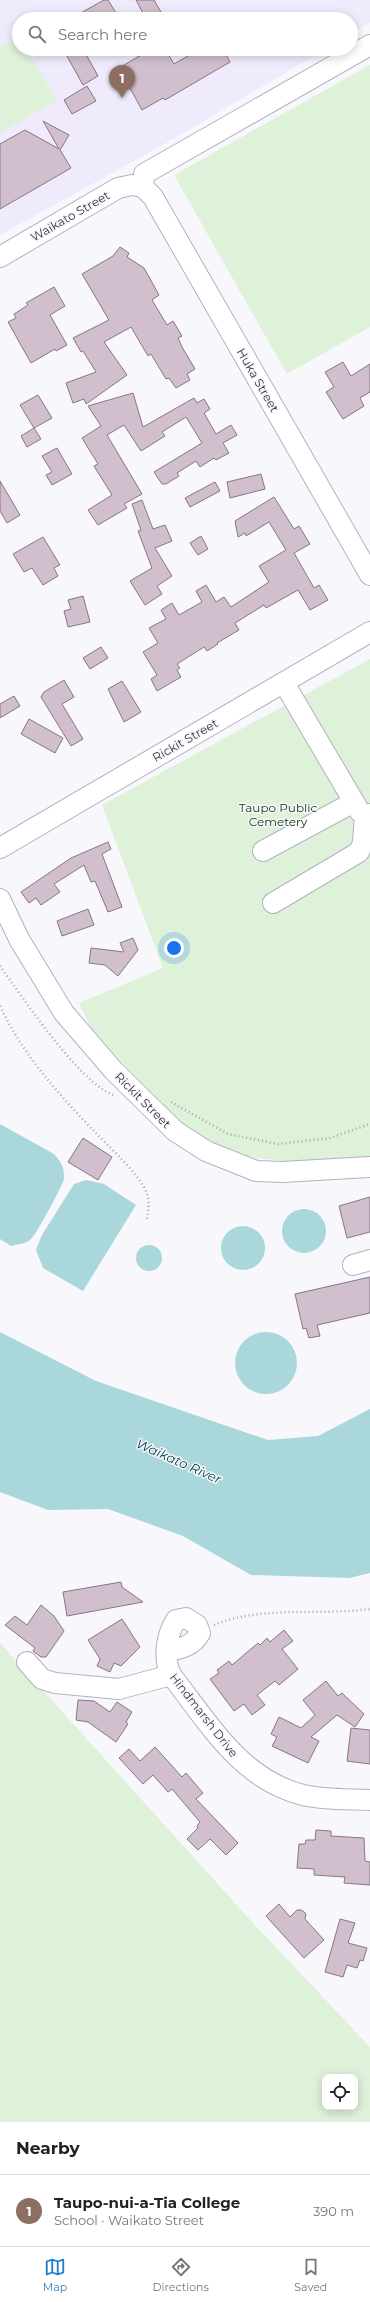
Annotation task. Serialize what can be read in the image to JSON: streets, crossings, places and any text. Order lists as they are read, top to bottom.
{
  "streets": {
    "street": [
      "Waikato Street",
      "Huka Street",
      "Rickit Street",
      "Hindmarsh Drive"
    ]
  },
  "crossings": [
    ["Waikato Street", "Huka Street"]
  ],
  "water": ["Waikato River"],
  "parks": ["Taupo Public Cemetery"],
  "page": {
    "search": "Search here",
    "pins": "1",
    "heading": "Nearby",
    "list": [
      {
        "mark": "1",
        "name": "Taupo-nui-a-Tia College",
        "note": "School · Waikato Street",
        "value": "390 m"
      }
    ],
    "nav": ["Map", "Directions", "Saved"]
  }
}
